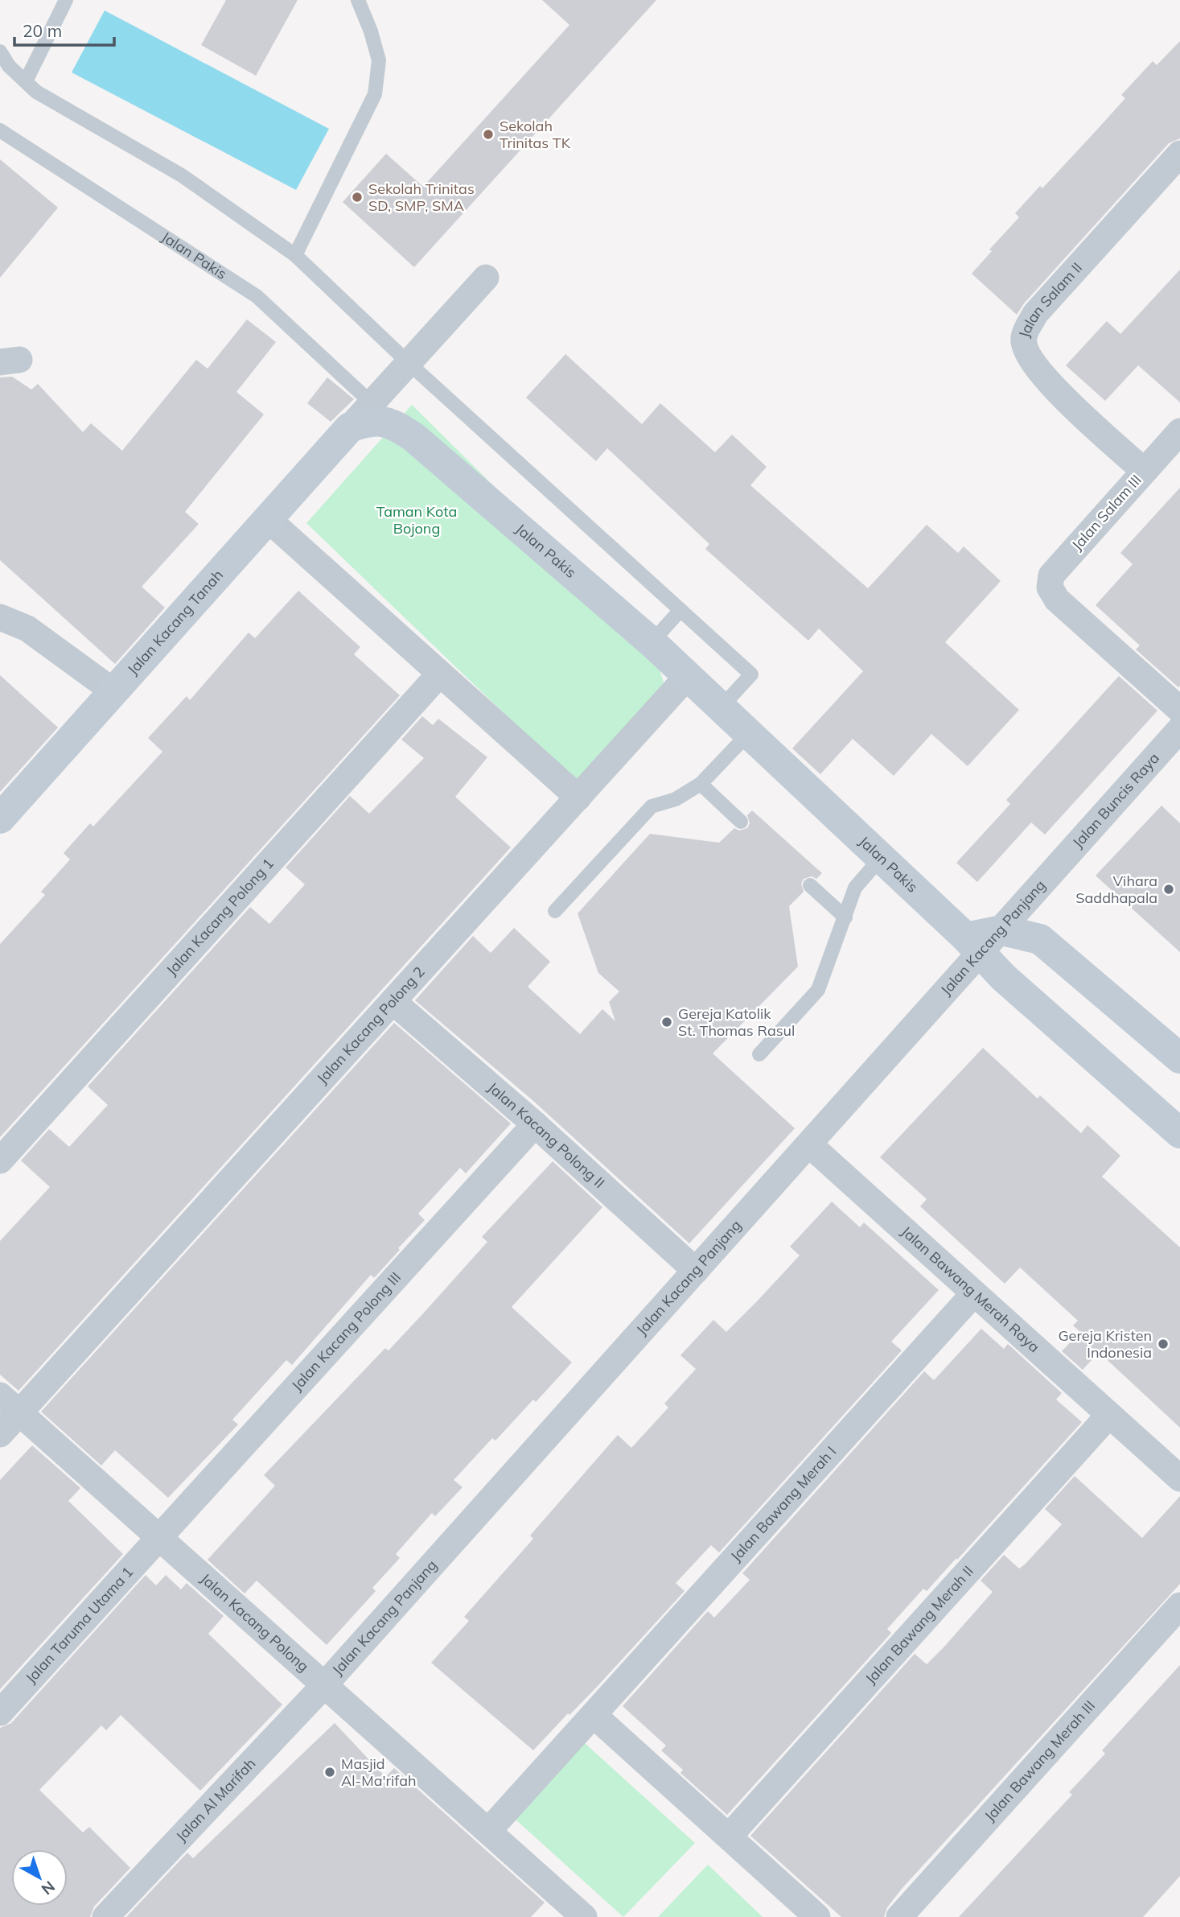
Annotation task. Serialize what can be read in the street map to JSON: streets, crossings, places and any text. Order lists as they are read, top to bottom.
{
  "streets": {
    "street": [
      "Jalan Pakis",
      "Jalan Salam II",
      "Jalan Salam III",
      "Jalan Kacang Tanah",
      "Jalan Buncis Raya",
      "Jalan Kacang Polong 1",
      "Jalan Kacang Panjang",
      "Jalan Kacang Polong 2",
      "Jalan Kacang Polong II",
      "Jalan Bawang Merah Raya",
      "Jalan Kacang Polong III",
      "Jalan Bawang Merah I",
      "Jalan Kacang Polong",
      "Jalan Taruma Utama 1",
      "Jalan Bawang Merah II",
      "Jalan Bawang Merah III",
      "Jalan Al Marifah"
    ]
  },
  "crossings": [
    ["Jalan Pakis", "Jalan Kacang Tanah"],
    ["Jalan Pakis", "Jalan Kacang Panjang"],
    ["Jalan Pakis", "Jalan Kacang Polong 2"],
    ["Jalan Salam II", "Jalan Salam III"],
    ["Jalan Buncis Raya", "Jalan Kacang Panjang"],
    ["Jalan Kacang Panjang", "Jalan Kacang Polong II"],
    ["Jalan Kacang Panjang", "Jalan Bawang Merah Raya"],
    ["Jalan Kacang Panjang", "Jalan Kacang Polong"],
    ["Jalan Kacang Panjang", "Jalan Al Marifah"],
    ["Jalan Kacang Polong 2", "Jalan Kacang Polong II"],
    ["Jalan Kacang Polong 2", "Jalan Kacang Polong"],
    ["Jalan Kacang Polong II", "Jalan Kacang Polong III"],
    ["Jalan Bawang Merah Raya", "Jalan Bawang Merah I"],
    ["Jalan Bawang Merah Raya", "Jalan Bawang Merah II"],
    ["Jalan Kacang Polong III", "Jalan Kacang Polong"],
    ["Jalan Kacang Polong III", "Jalan Taruma Utama 1"],
    ["Jalan Bawang Merah I", "Jalan Kacang Polong"],
    ["Jalan Kacang Polong", "Jalan Taruma Utama 1"],
    ["Jalan Kacang Polong", "Jalan Al Marifah"]
  ],
  "parks": ["Taman Kota Bojong"],
  "places": [
    "Sekolah Trinitas TK",
    "Sekolah Trinitas SD, SMP, SMA",
    "Vihara Saddhapala",
    "Gereja Katolik St. Thomas Rasul",
    "Gereja Kristen Indonesia",
    "Masjid Al-Ma'rifah"
  ],
  "scale_bar": "20 m",
  "north": "bottom right"
}
